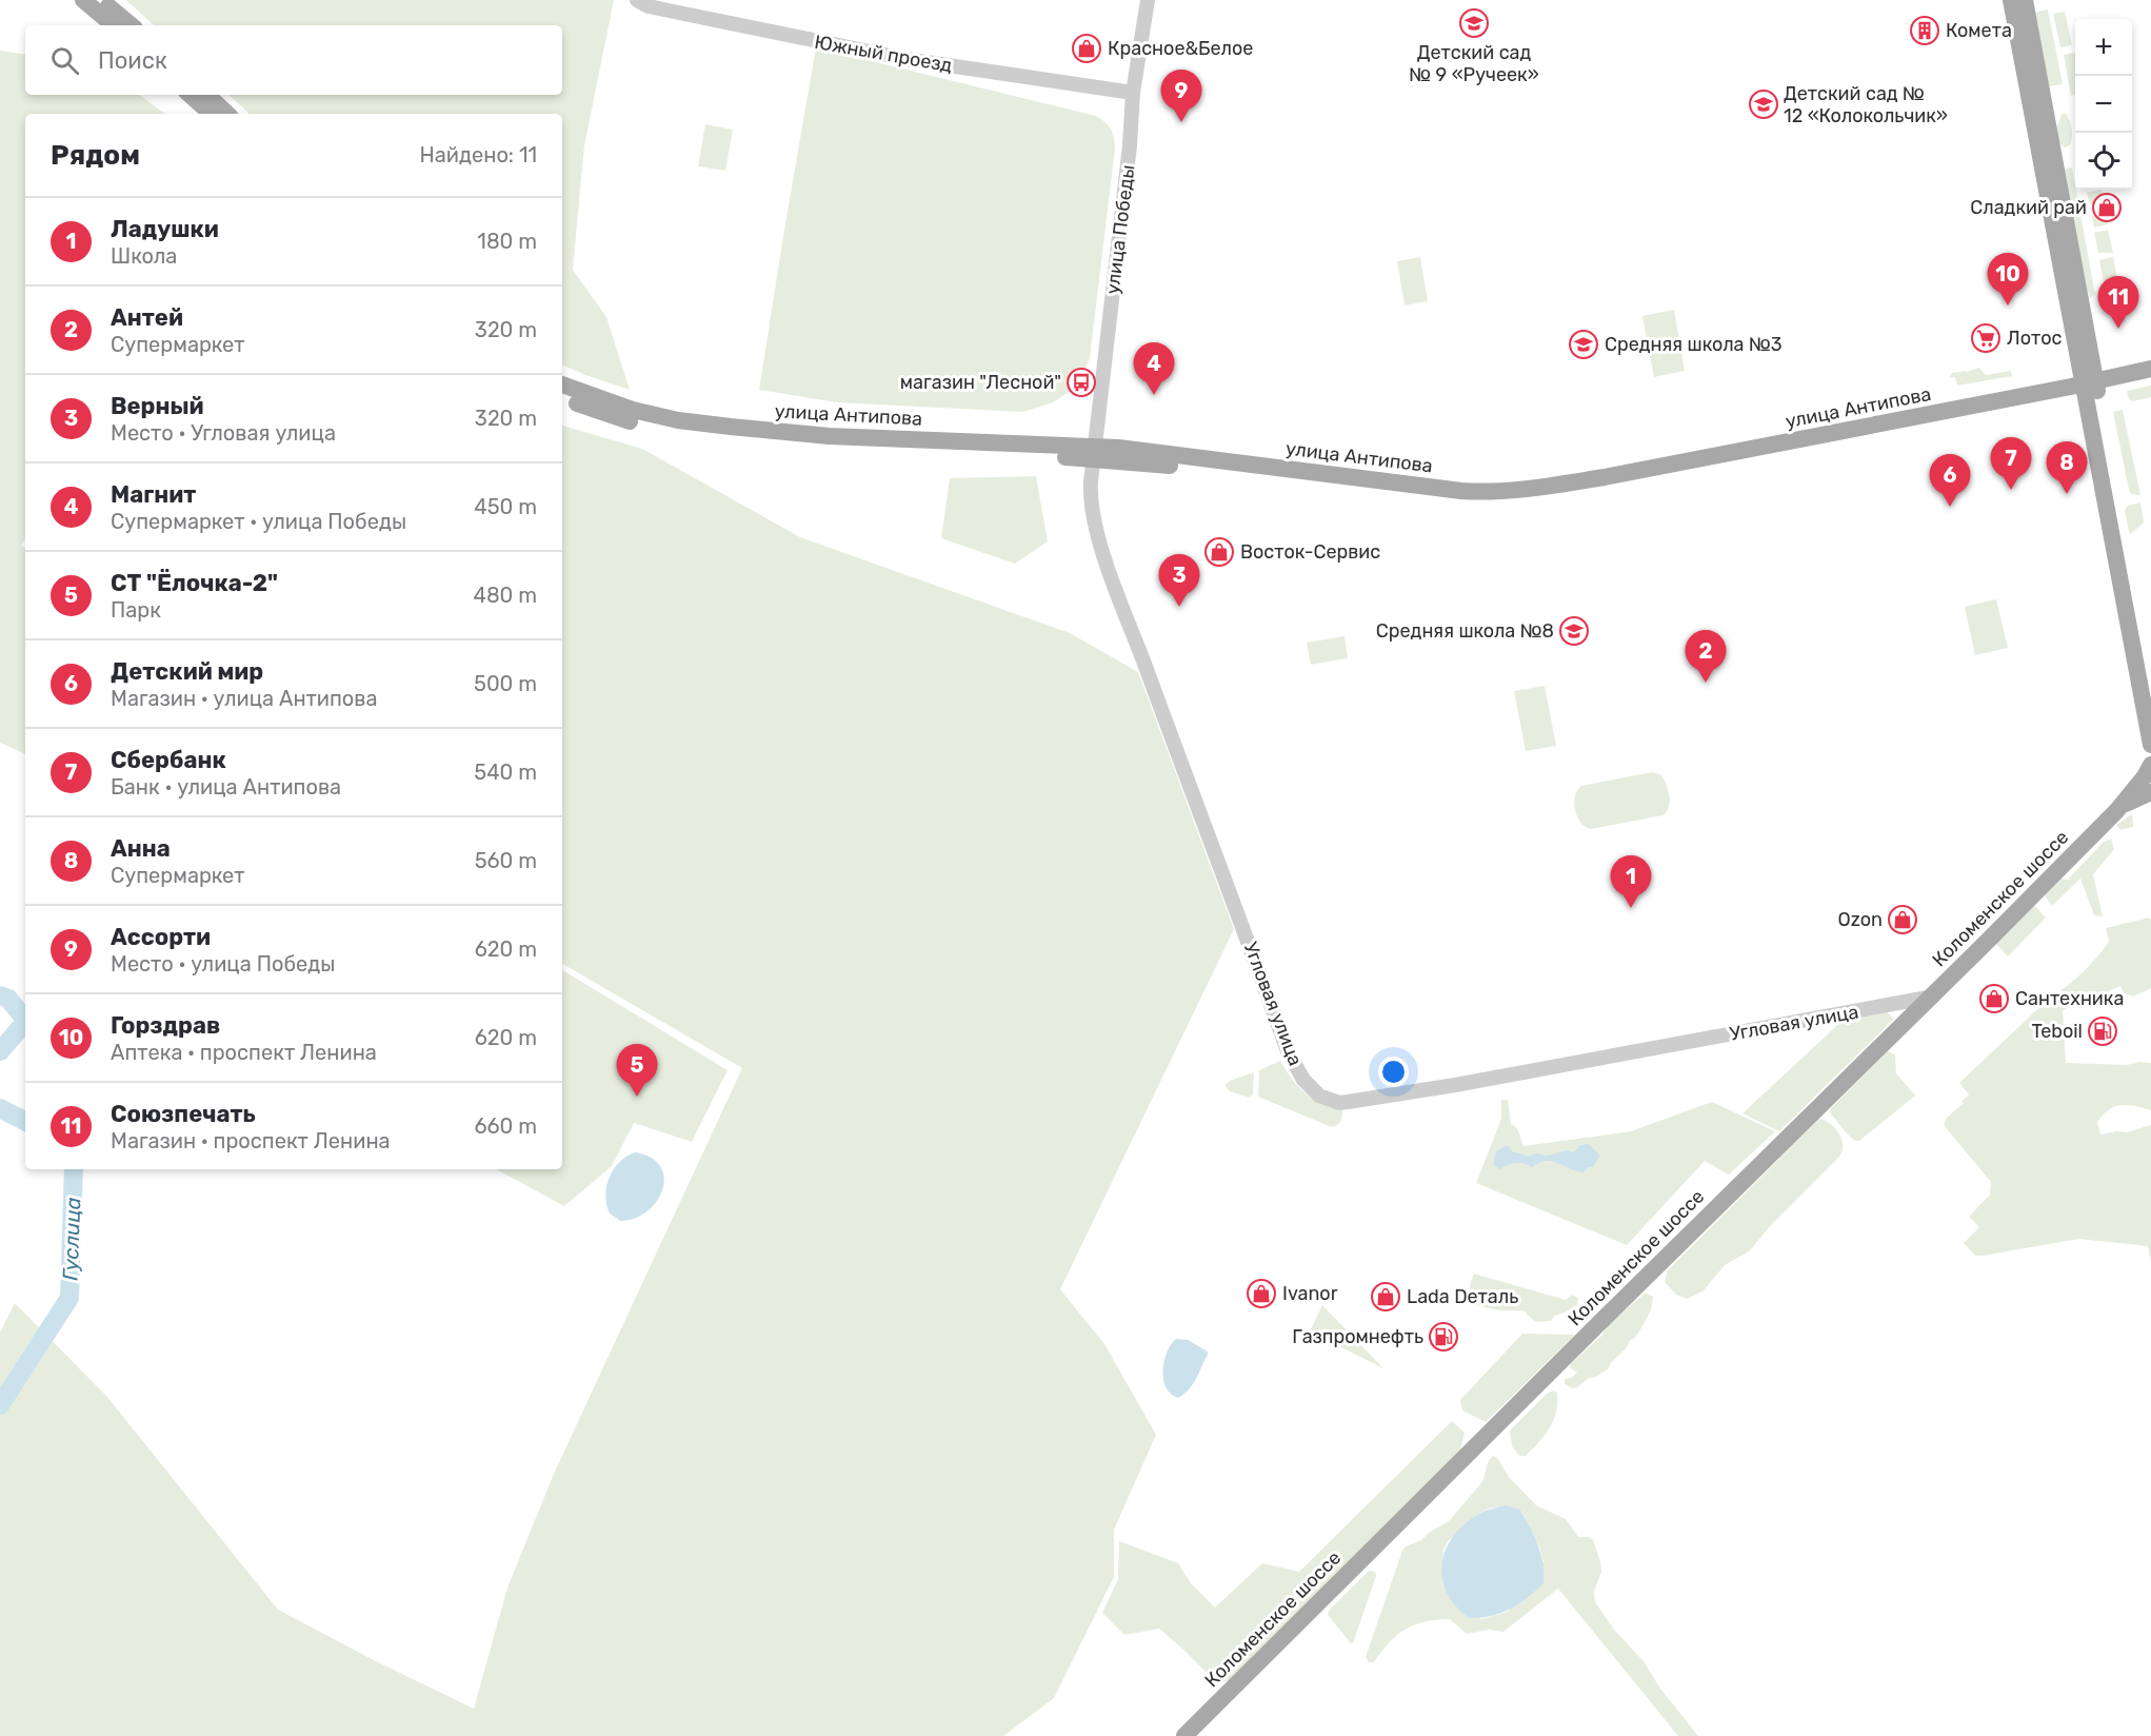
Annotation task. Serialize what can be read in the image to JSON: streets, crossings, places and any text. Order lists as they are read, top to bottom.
{
  "streets": {
    "main road": ["улица Антипова", "Коломенское шоссе"],
    "street": ["Южный проезд", "улица Победы", "Угловая улица"]
  },
  "crossings": [
    ["Южный проезд", "улица Победы"],
    ["улица Победы", "улица Антипова"],
    ["улица Победы", "Угловая улица"],
    ["улица Антипова", "Угловая улица"],
    ["Коломенское шоссе", "Угловая улица"]
  ],
  "water": ["Гуслица"],
  "places": {
    "school or university": [
      "Детский сад № 9 «Ручеек»",
      "Детский сад № 12 «Колокольчик»",
      "Средняя школа №3",
      "Средняя школа №8"
    ],
    "building": ["Комета"],
    "shop": [
      "Красное&Белое",
      "Сладкий рай",
      "Восток-Сервис",
      "Ozon",
      "Сантехника",
      "Ivanor",
      "Lada Dеталь"
    ],
    "supermarket": ["Лотос"],
    "bus stop": ["магазин \"Лесной\""],
    "fuel station": ["Teboil", "Газпромнефть"]
  },
  "page": {
    "map_buttons": ["+", "−"],
    "search": "Поиск",
    "pins": [
      "9",
      "10",
      "11",
      "4",
      "7",
      "8",
      "6",
      "3",
      "2",
      "1",
      "5"
    ],
    "heading": ["Рядом", "Найдено: 11"],
    "list": [
      {
        "mark": "1",
        "name": "Ладушки",
        "note": "Школа",
        "value": "180 m"
      },
      {
        "mark": "2",
        "name": "Антей",
        "note": "Супермаркет",
        "value": "320 m"
      },
      {
        "mark": "3",
        "name": "Верный",
        "note": "Место · Угловая улица",
        "value": "320 m"
      },
      {
        "mark": "4",
        "name": "Магнит",
        "note": "Супермаркет · улица Победы",
        "value": "450 m"
      },
      {
        "mark": "5",
        "name": "СТ \"Ёлочка-2\"",
        "note": "Парк",
        "value": "480 m"
      },
      {
        "mark": "6",
        "name": "Детский мир",
        "note": "Магазин · улица Антипова",
        "value": "500 m"
      },
      {
        "mark": "7",
        "name": "Сбербанк",
        "note": "Банк · улица Антипова",
        "value": "540 m"
      },
      {
        "mark": "8",
        "name": "Анна",
        "note": "Супермаркет",
        "value": "560 m"
      },
      {
        "mark": "9",
        "name": "Ассорти",
        "note": "Место · улица Победы",
        "value": "620 m"
      },
      {
        "mark": "10",
        "name": "Горздрав",
        "note": "Аптека · проспект Ленина",
        "value": "620 m"
      },
      {
        "mark": "11",
        "name": "Союзпечать",
        "note": "Магазин · проспект Ленина",
        "value": "660 m"
      }
    ]
  }
}
